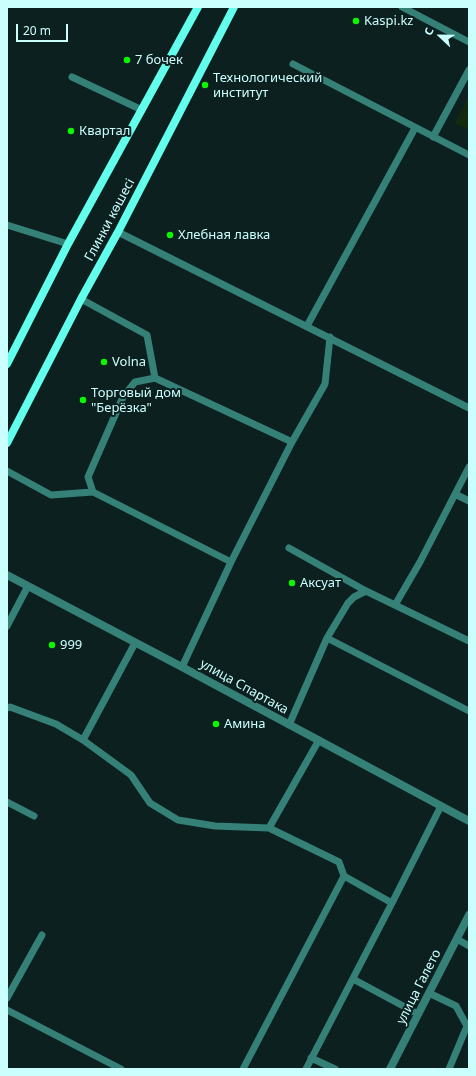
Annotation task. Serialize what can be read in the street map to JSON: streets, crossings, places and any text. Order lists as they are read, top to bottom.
{
  "streets": {
    "main road": ["Глинки көшесі"],
    "street": ["улица Спартака", "улица Галето"]
  },
  "places": [
    "Kaspi.kz",
    "7 бочек",
    "Технологический институт",
    "Квартал",
    "Хлебная лавка",
    "Volna",
    "Торговый дом \"Берёзка\"",
    "Аксуат",
    "999",
    "Амина"
  ],
  "scale_bar": "20 m",
  "north": "left"
}
